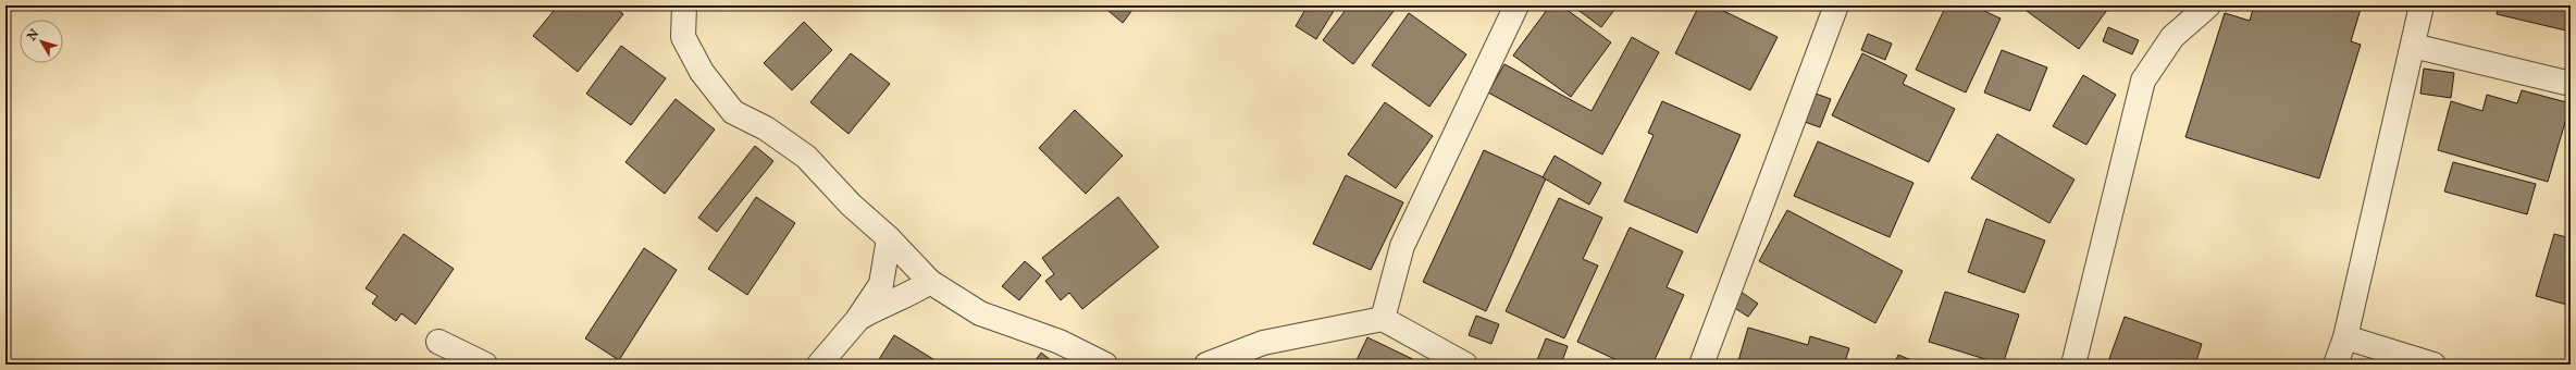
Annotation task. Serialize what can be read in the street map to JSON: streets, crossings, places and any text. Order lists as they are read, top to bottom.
{
  "north": "top left"
}
